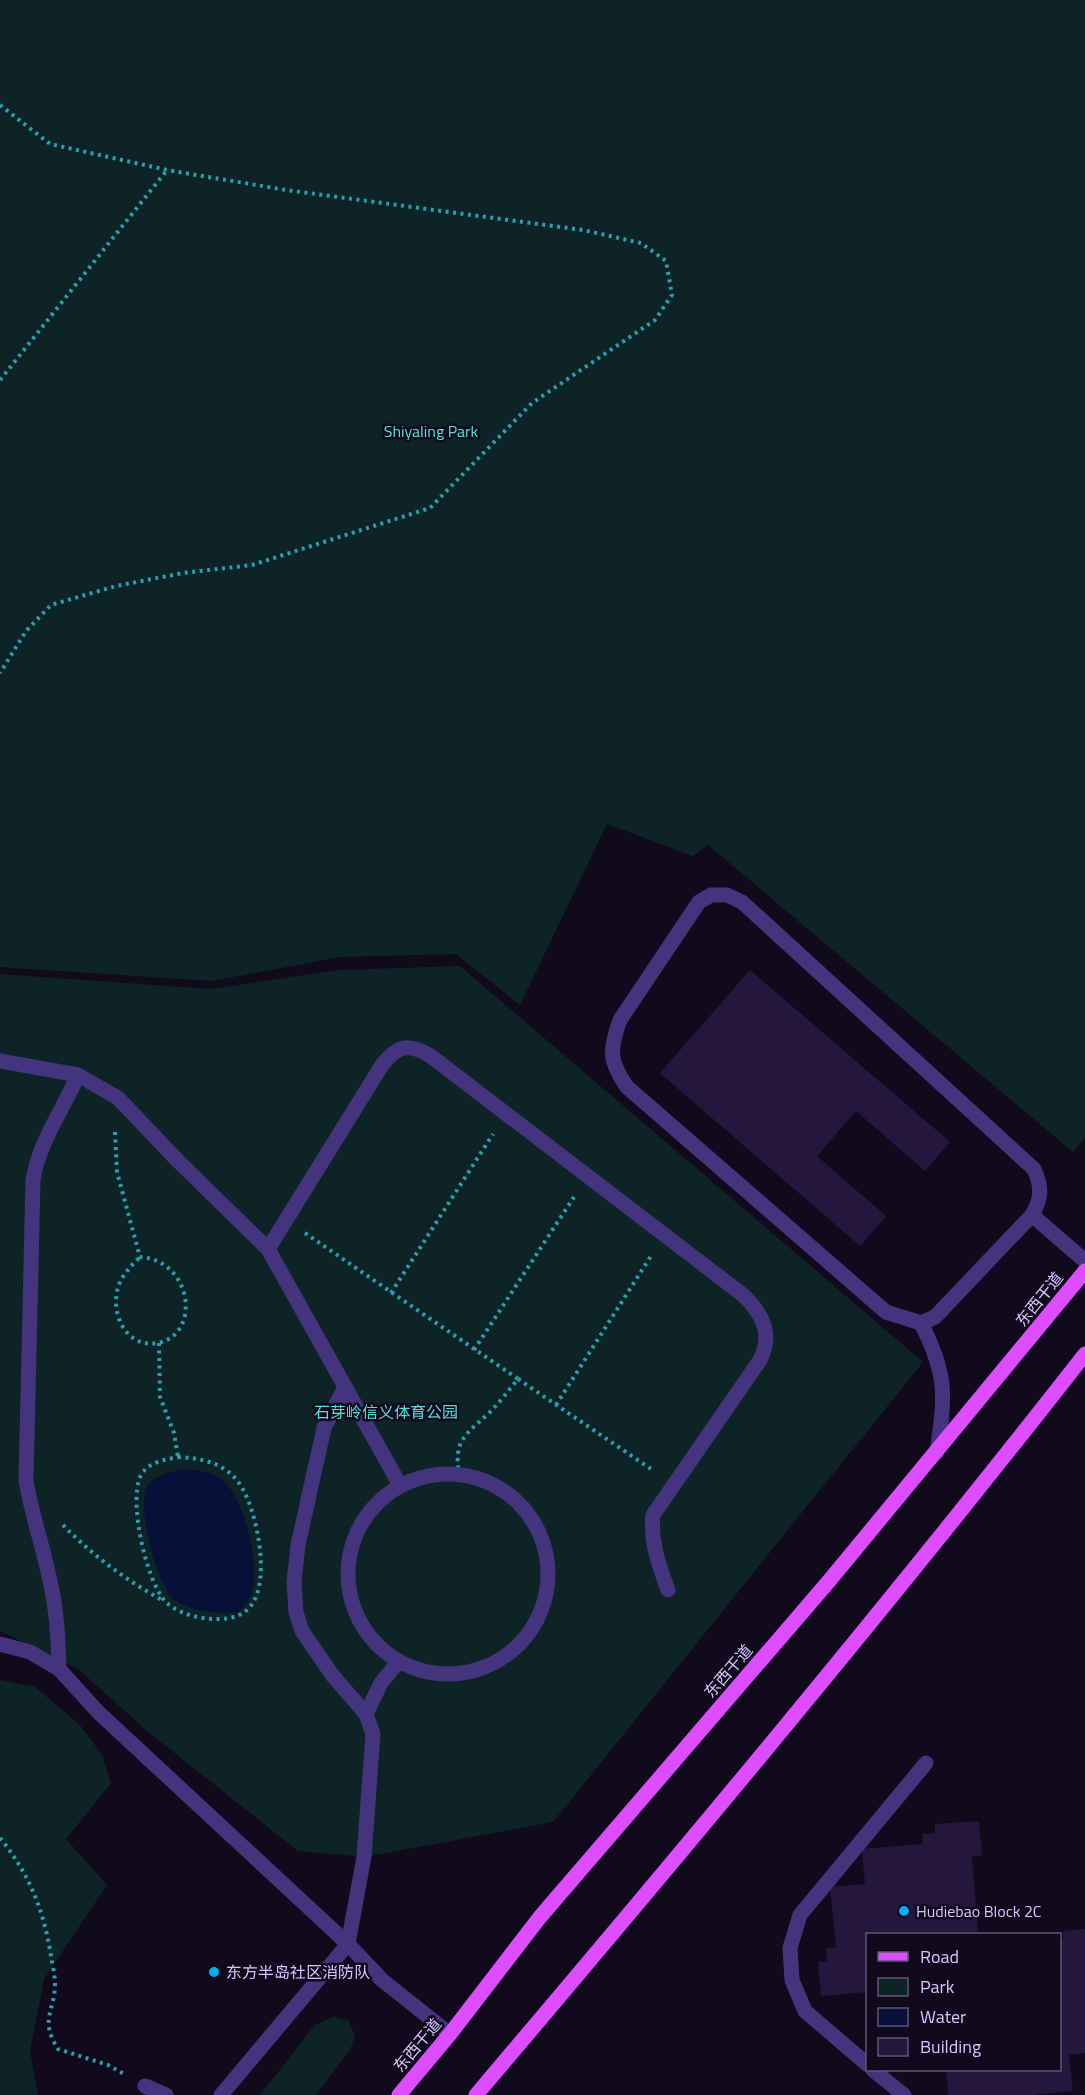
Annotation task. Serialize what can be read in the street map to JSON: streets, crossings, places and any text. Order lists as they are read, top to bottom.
{
  "streets": {
    "main road": ["东西干道"]
  },
  "parks": ["Shiyaling Park", "石芽岭信义体育公园"],
  "places": ["Hudiebao Block 2C", "东方半岛社区消防队"],
  "legend": [
    "Road",
    "Park",
    "Water",
    "Building"
  ]
}
